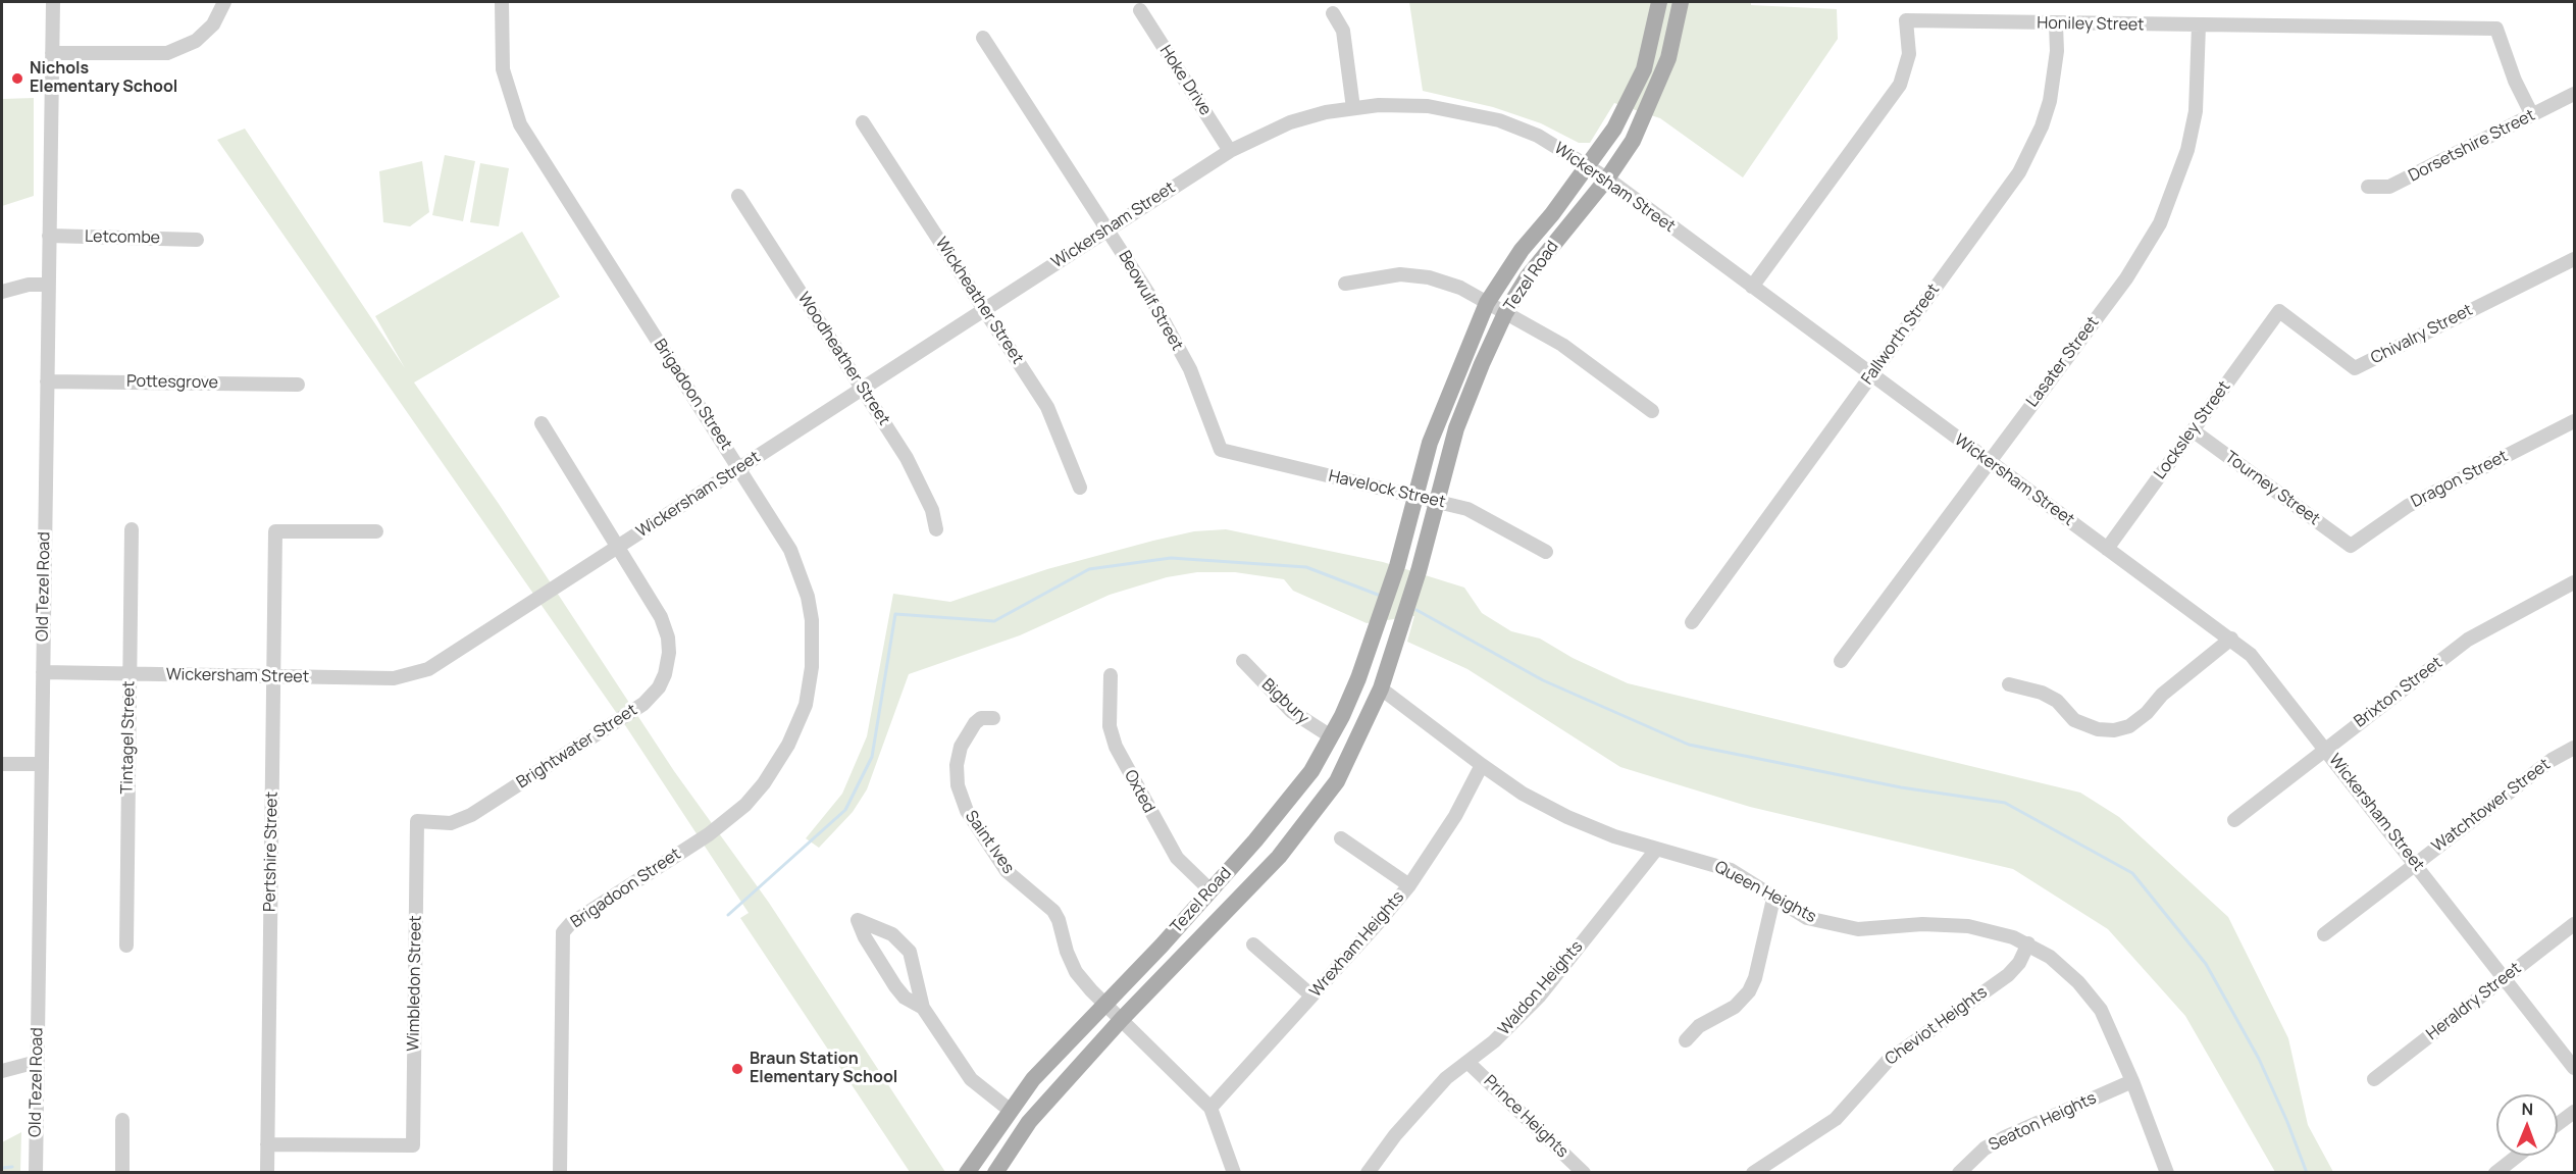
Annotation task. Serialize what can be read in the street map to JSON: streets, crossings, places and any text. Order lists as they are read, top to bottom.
{
  "streets": {
    "main road": ["Tezel Road"],
    "street": [
      "Honiley Street",
      "Hoke Drive",
      "Dorsetshire Street",
      "Wickersham Street",
      "Letcombe",
      "Wickheather Street",
      "Beowulf Street",
      "Fallworth Street",
      "Chivalry Street",
      "Woodheather Street",
      "Lasater Street",
      "Pottesgrove",
      "Brigadoon Street",
      "Locksley Street",
      "Dragon Street",
      "Tourney Street",
      "Havelock Street",
      "Old Tezel Road",
      "Brixton Street",
      "Bigbury",
      "Tintagel Street",
      "Brightwater Street",
      "Oxted",
      "Watchtower Street",
      "Saint Ives",
      "Pertshire Street",
      "Queen Heights",
      "Wrexham Heights",
      "Wimbledon Street",
      "Waldon Heights",
      "Heraldry Street",
      "Cheviot Heights",
      "Prince Heights",
      "Seaton Heights"
    ]
  },
  "crossings": [
    ["Honiley Street", "Dorsetshire Street"],
    ["Honiley Street", "Wickersham Street"],
    ["Honiley Street", "Fallworth Street"],
    ["Honiley Street", "Lasater Street"],
    ["Hoke Drive", "Wickersham Street"],
    ["Wickersham Street", "Tezel Road"],
    ["Wickersham Street", "Wickheather Street"],
    ["Wickersham Street", "Beowulf Street"],
    ["Wickersham Street", "Fallworth Street"],
    ["Wickersham Street", "Woodheather Street"],
    ["Wickersham Street", "Lasater Street"],
    ["Wickersham Street", "Brigadoon Street"],
    ["Wickersham Street", "Locksley Street"],
    ["Wickersham Street", "Old Tezel Road"],
    ["Wickersham Street", "Brixton Street"],
    ["Wickersham Street", "Tintagel Street"],
    ["Wickersham Street", "Brightwater Street"],
    ["Wickersham Street", "Watchtower Street"],
    ["Wickersham Street", "Pertshire Street"],
    ["Wickersham Street", "Heraldry Street"],
    ["Letcombe", "Old Tezel Road"],
    ["Tezel Road", "Havelock Street"],
    ["Tezel Road", "Bigbury"],
    ["Tezel Road", "Oxted"],
    ["Tezel Road", "Saint Ives"],
    ["Tezel Road", "Queen Heights"],
    ["Beowulf Street", "Havelock Street"],
    ["Chivalry Street", "Locksley Street"],
    ["Pottesgrove", "Old Tezel Road"],
    ["Locksley Street", "Tourney Street"],
    ["Dragon Street", "Tourney Street"],
    ["Brightwater Street", "Wimbledon Street"],
    ["Saint Ives", "Wrexham Heights"],
    ["Pertshire Street", "Wimbledon Street"],
    ["Queen Heights", "Wrexham Heights"],
    ["Queen Heights", "Waldon Heights"],
    ["Queen Heights", "Cheviot Heights"],
    ["Queen Heights", "Seaton Heights"],
    ["Waldon Heights", "Prince Heights"]
  ],
  "places": ["Nichols Elementary School", "Braun Station Elementary School"],
  "north": "top"
}
